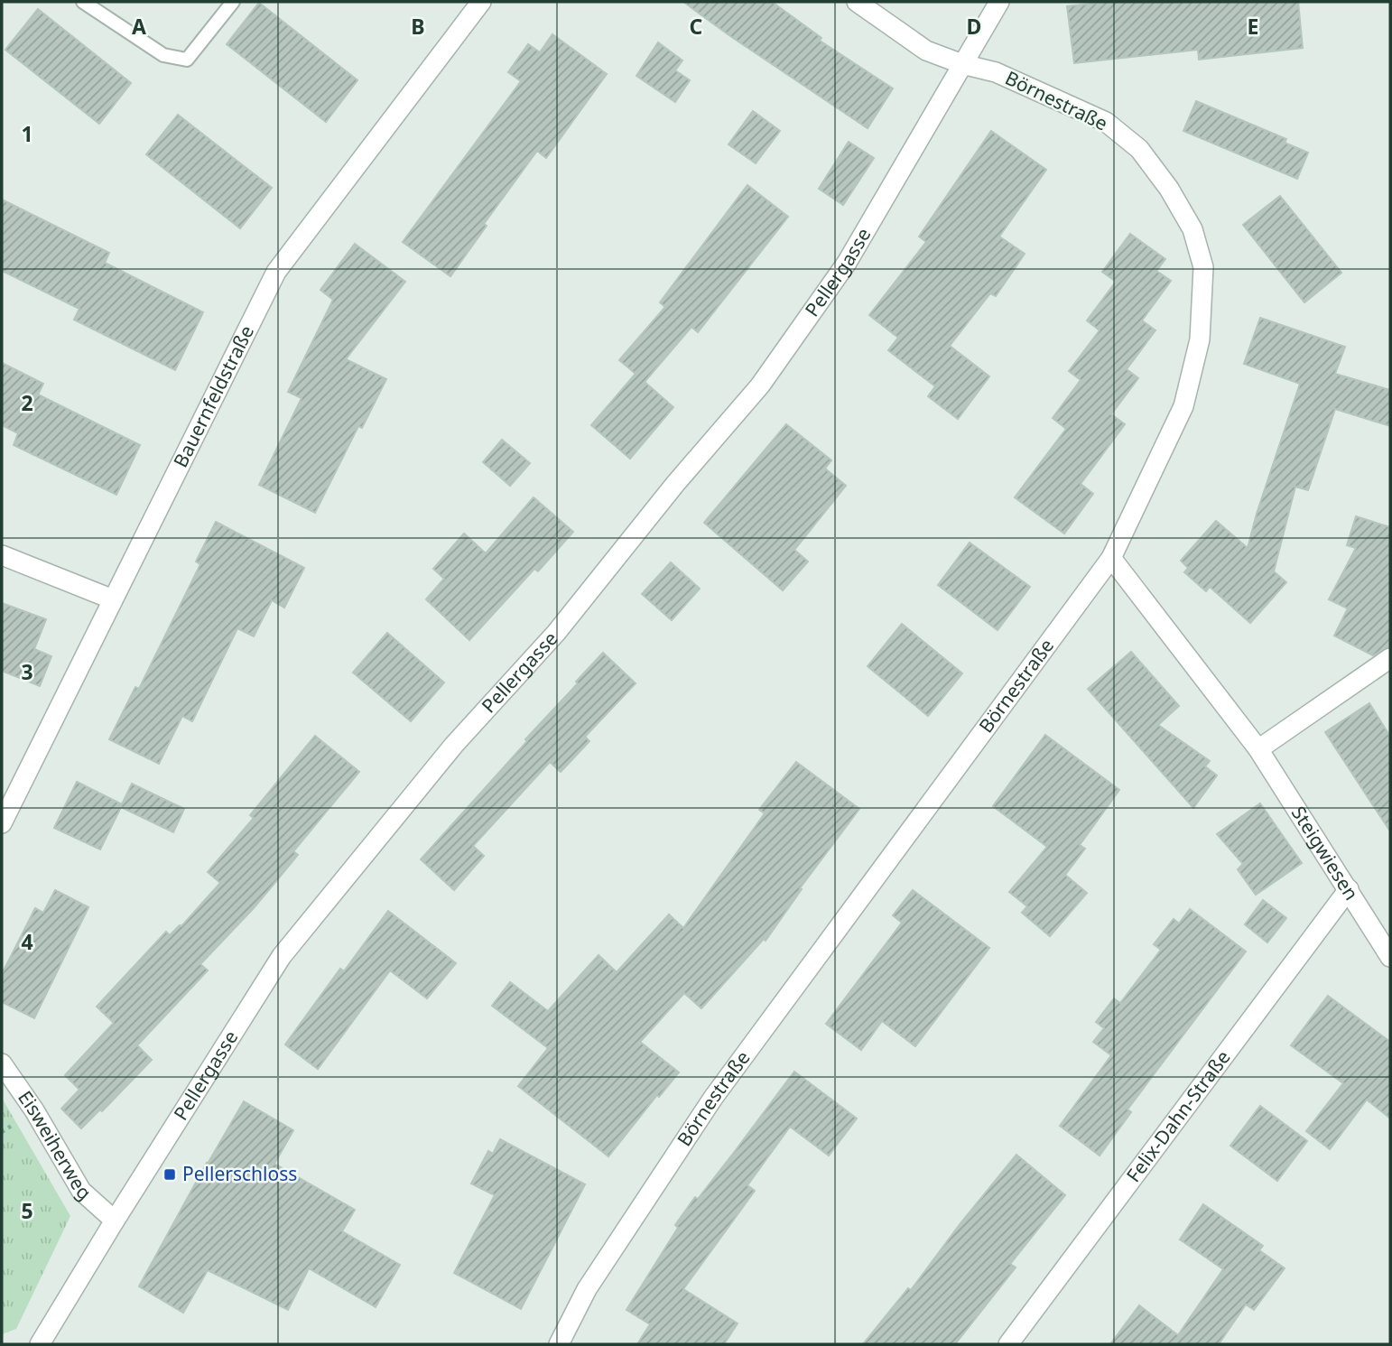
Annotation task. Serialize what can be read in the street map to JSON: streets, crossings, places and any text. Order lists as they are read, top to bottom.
{
  "streets": {
    "street": [
      "Börnestraße",
      "Pellergasse",
      "Bauernfeldstraße",
      "Steigwiesen",
      "Felix-Dahn-Straße",
      "Eisweiherweg"
    ]
  },
  "crossings": [
    ["Börnestraße", "Pellergasse"],
    ["Börnestraße", "Steigwiesen"],
    ["Pellergasse", "Eisweiherweg"],
    ["Steigwiesen", "Felix-Dahn-Straße"]
  ],
  "places": {
    "transit": ["Pellerschloss"]
  },
  "grid": {
    "columns": [
      "A",
      "B",
      "C",
      "D",
      "E"
    ],
    "rows": [
      "1",
      "2",
      "3",
      "4",
      "5"
    ]
  }
}
